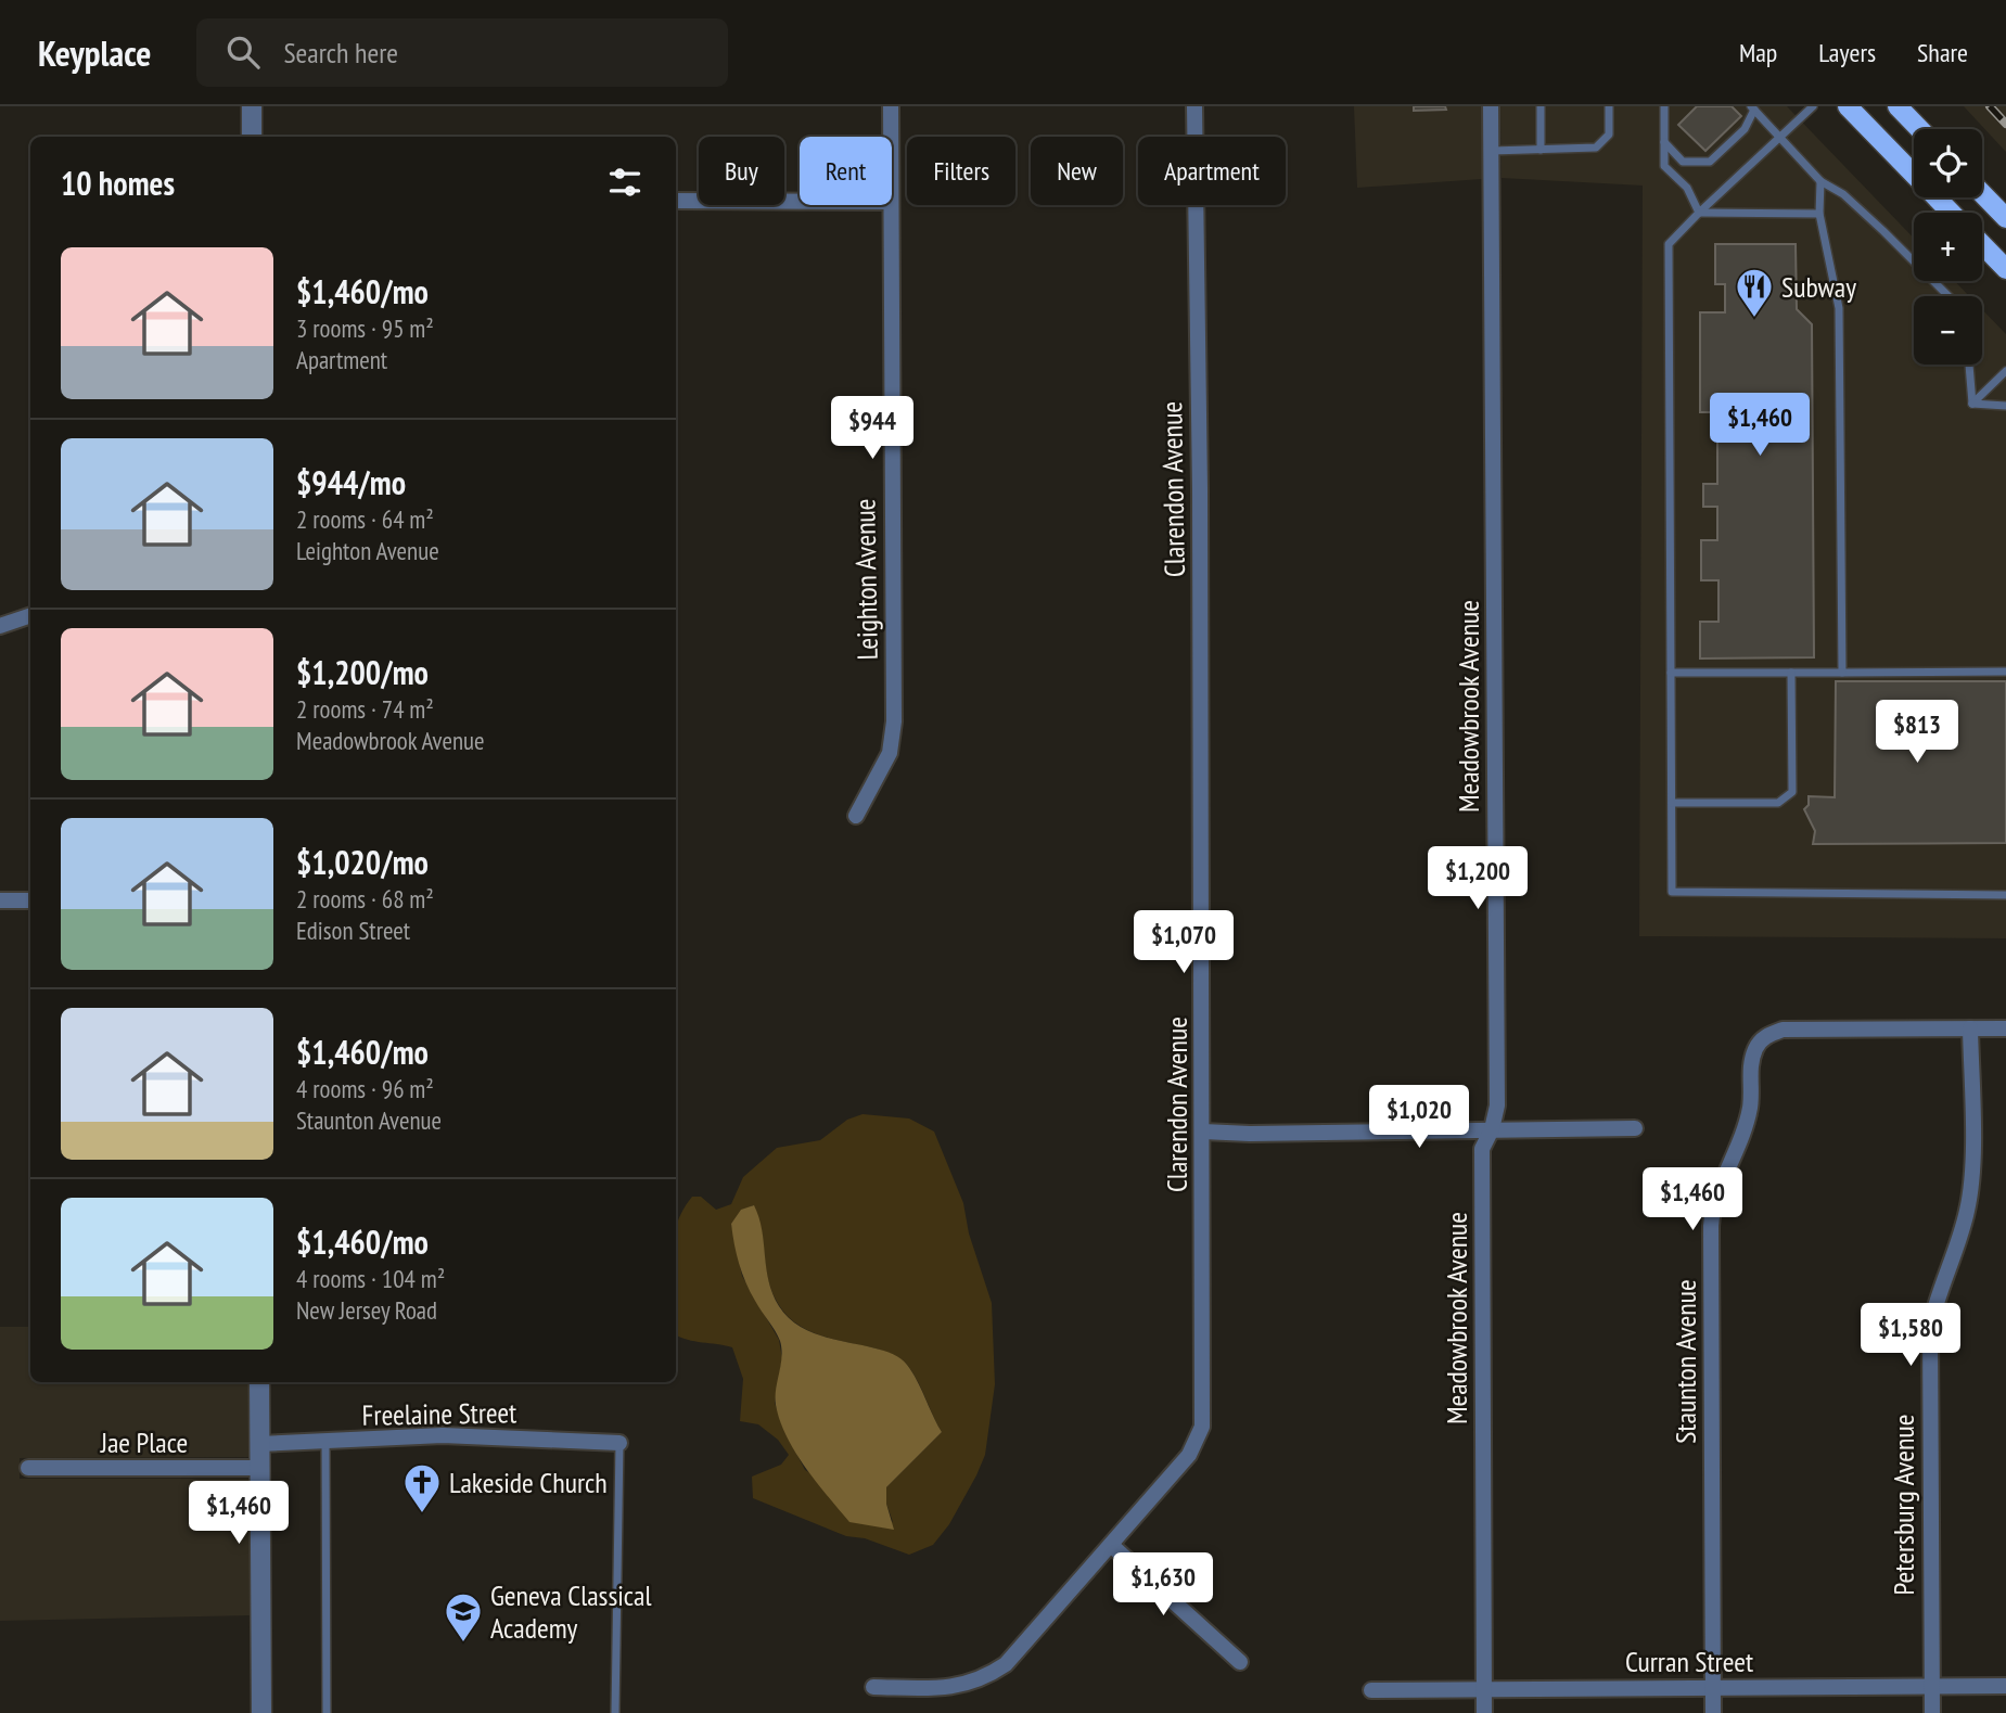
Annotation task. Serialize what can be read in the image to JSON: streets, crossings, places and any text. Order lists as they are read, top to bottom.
{
  "streets": {
    "street": [
      "Clarendon Avenue",
      "Leighton Avenue",
      "Meadowbrook Avenue",
      "Staunton Avenue",
      "Freelaine Street",
      "Jae Place",
      "Petersburg Avenue",
      "Curran Street"
    ]
  },
  "crossings": [
    ["Meadowbrook Avenue", "Curran Street"],
    ["Staunton Avenue", "Petersburg Avenue"],
    ["Staunton Avenue", "Curran Street"],
    ["Petersburg Avenue", "Curran Street"]
  ],
  "places": {
    "restaurant": ["Subway"],
    "church": ["Lakeside Church"],
    "school or university": ["Geneva Classical Academy"]
  },
  "page": {
    "header": "Keyplace",
    "search": "Search here",
    "nav": ["Map", "Layers", "Share"],
    "map_buttons": ["+", "−"],
    "chip": [
      "Buy",
      "Rent",
      "Filters",
      "New",
      "Apartment"
    ],
    "heading": "10 homes",
    "list": [
      {
        "name": "$1,460/mo",
        "note": "3 rooms · 95 m² · Apartment"
      },
      {
        "name": "$944/mo",
        "note": "2 rooms · 64 m² · Leighton Avenue"
      },
      {
        "name": "$1,200/mo",
        "note": "2 rooms · 74 m² · Meadowbrook Avenue"
      },
      {
        "name": "$1,020/mo",
        "note": "2 rooms · 68 m² · Edison Street"
      },
      {
        "name": "$1,460/mo",
        "note": "4 rooms · 96 m² · Staunton Avenue"
      },
      {
        "name": "$1,460/mo",
        "note": "4 rooms · 104 m² · New Jersey Road"
      }
    ],
    "price": [
      "$1,460",
      "$944",
      "$813",
      "$1,200",
      "$1,070",
      "$1,020",
      "$1,460",
      "$1,580",
      "$1,460",
      "$1,630"
    ]
  }
}
